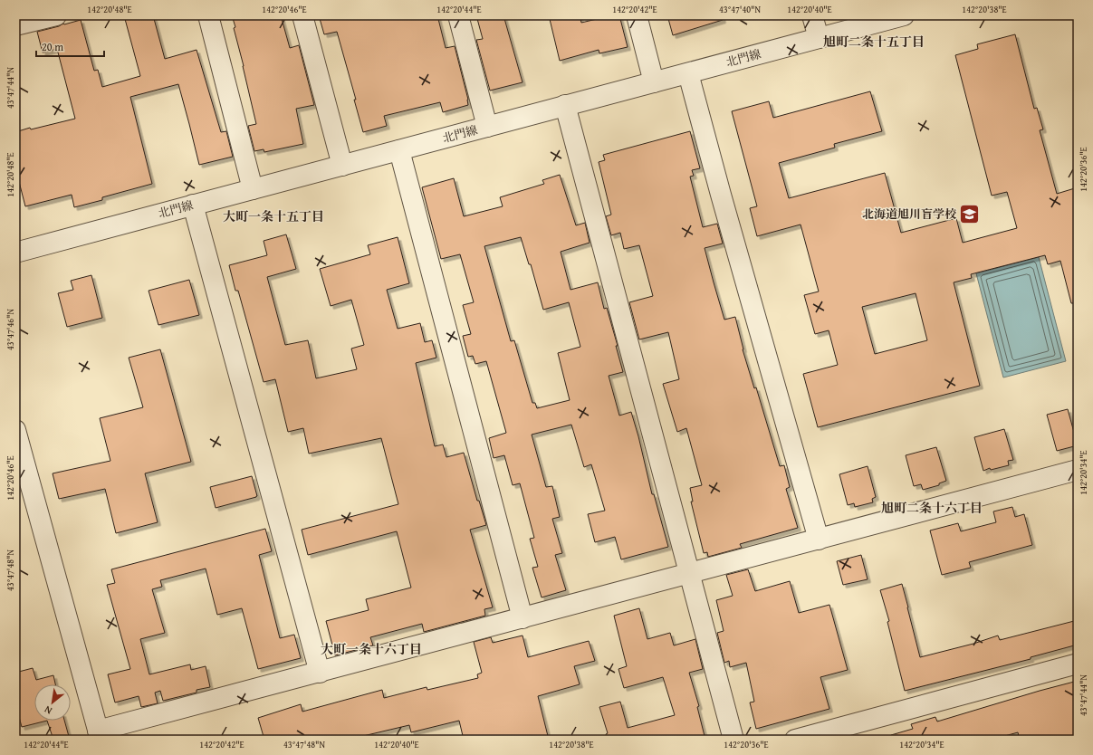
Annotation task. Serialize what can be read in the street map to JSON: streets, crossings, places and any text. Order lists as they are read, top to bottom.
{
  "streets": {
    "street": ["北門線"]
  },
  "districts": [
    "旭町二条十五丁目",
    "大町一条十五丁目",
    "旭町二条十六丁目",
    "大町一条十六丁目"
  ],
  "places": {
    "school or university": ["北海道旭川盲学校"]
  },
  "scale_bar": "20 m",
  "north": "bottom left",
  "coordinates": [
    "142°20'48\"E",
    "142°20'46\"E",
    "142°20'44\"E",
    "142°20'42\"E",
    "43°47'40\"N",
    "142°20'40\"E",
    "142°20'38\"E",
    "43°47'44\"N",
    "142°20'36\"E",
    "43°47'46\"N",
    "142°20'34\"E",
    "43°47'48\"N"
  ]
}
